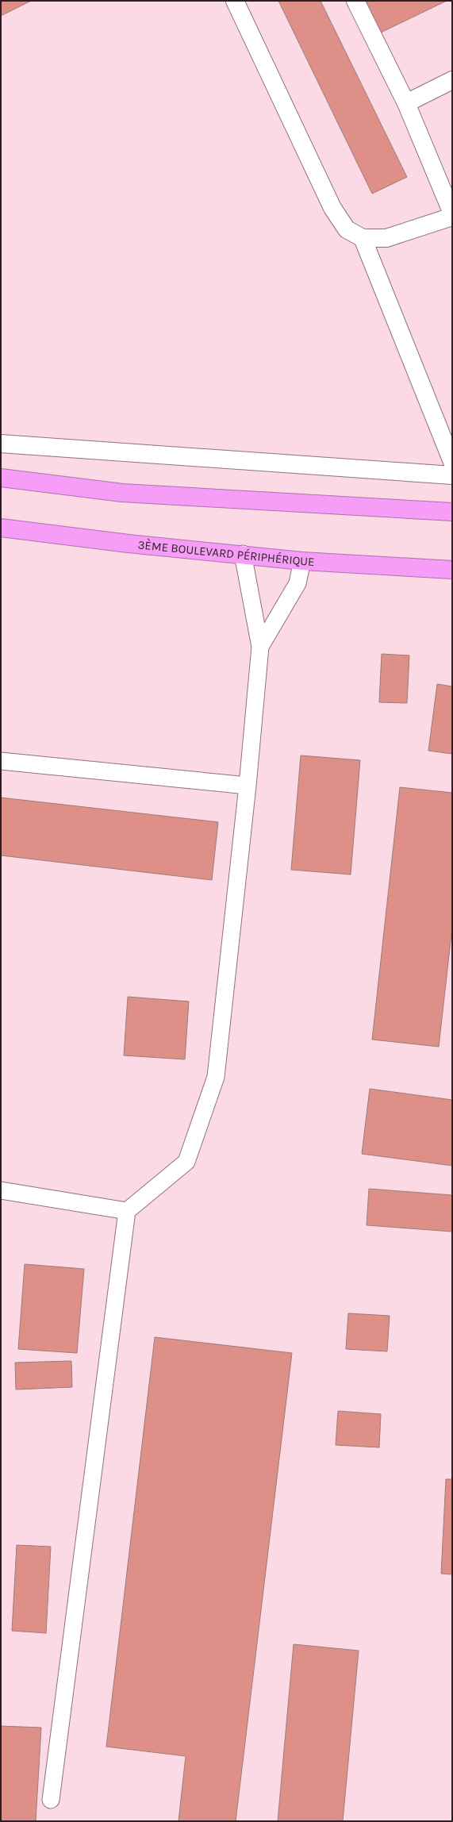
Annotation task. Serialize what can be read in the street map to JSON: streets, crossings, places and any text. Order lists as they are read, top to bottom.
{
  "streets": {
    "highway": ["3ÈME BOULEVARD PÉRIPHÉRIQUE"]
  }
}
